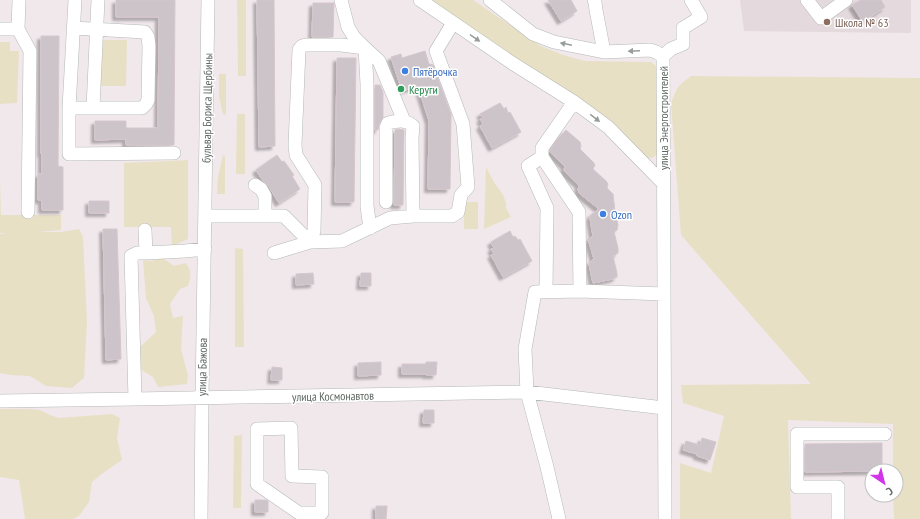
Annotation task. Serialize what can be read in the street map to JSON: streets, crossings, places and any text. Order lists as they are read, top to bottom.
{
  "streets": {
    "street": [
      "бульвар Бориса Щербины",
      "улица Энергостроителей",
      "улица Бажова",
      "улица Космонавтов"
    ]
  },
  "crossings": [
    ["бульвар Бориса Щербины", "улица Бажова"],
    ["улица Бажова", "улица Космонавтов"]
  ],
  "places": [
    "Школа № 63",
    "Пятёрочка",
    "Керуги",
    "Ozon"
  ],
  "north": "bottom right"
}
